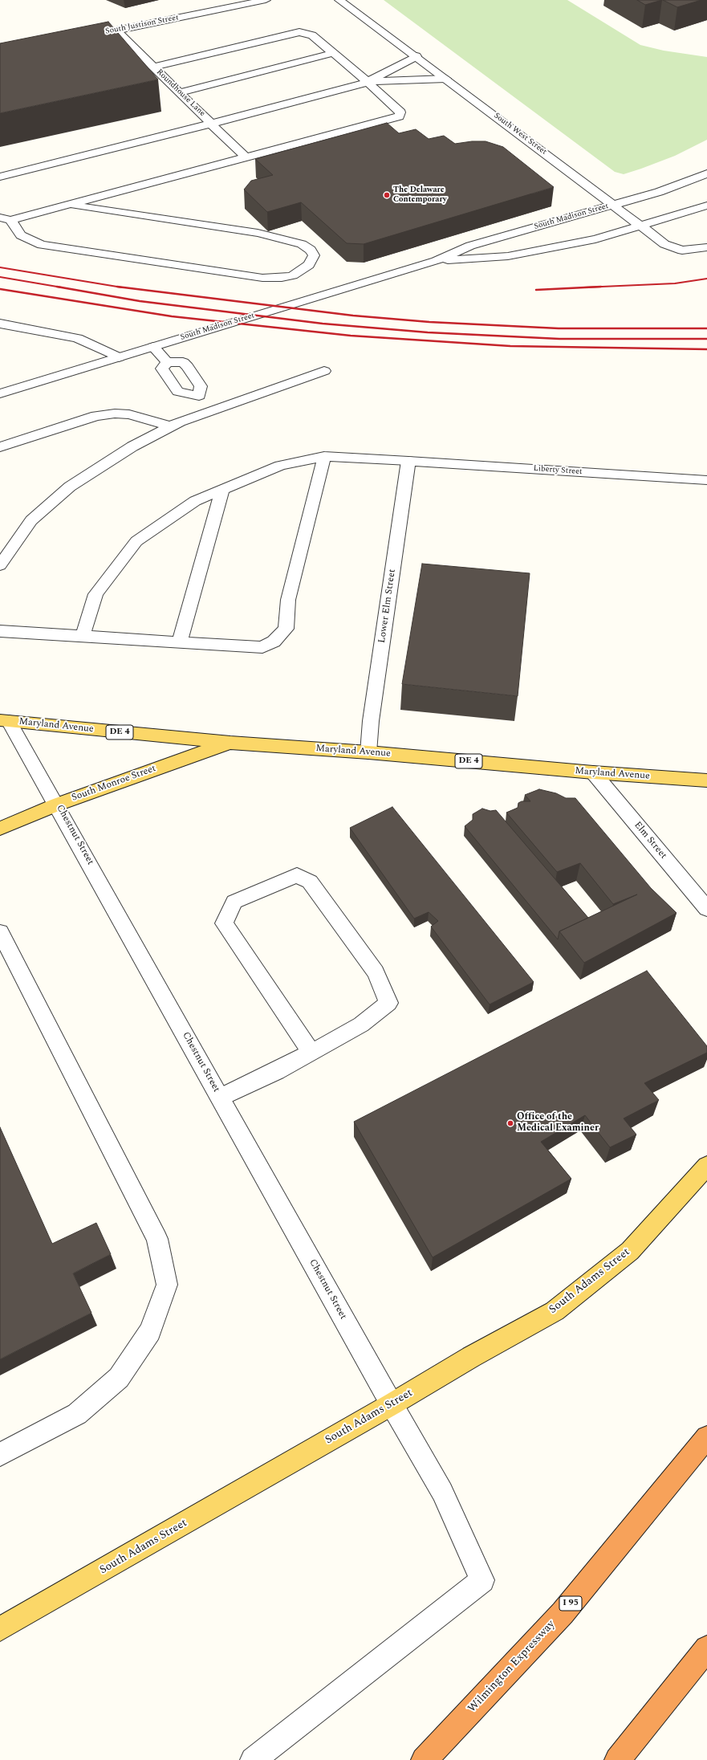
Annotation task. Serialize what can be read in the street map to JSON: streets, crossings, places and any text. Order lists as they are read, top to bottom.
{
  "streets": {
    "highway": ["I 95", "Wilmington Expressway"],
    "main road": [
      "Maryland Avenue",
      "DE 4",
      "South Monroe Street",
      "South Adams Street"
    ],
    "street": [
      "South Justison Street",
      "Roundhouse Lane",
      "South West Street",
      "South Madison Street",
      "Liberty Street",
      "Lower Elm Street",
      "Chestnut Street",
      "Elm Street"
    ]
  },
  "crossings": [
    ["South Justison Street", "Roundhouse Lane"],
    ["South West Street", "South Madison Street"],
    ["Liberty Street", "Lower Elm Street"],
    ["Lower Elm Street", "Maryland Avenue"],
    ["Maryland Avenue", "South Monroe Street"],
    ["Maryland Avenue", "Chestnut Street"],
    ["Maryland Avenue", "Elm Street"],
    ["South Monroe Street", "Chestnut Street"],
    ["Chestnut Street", "South Adams Street"]
  ],
  "places": ["The Delaware Contemporary", "Office of the Medical Examiner"]
}
